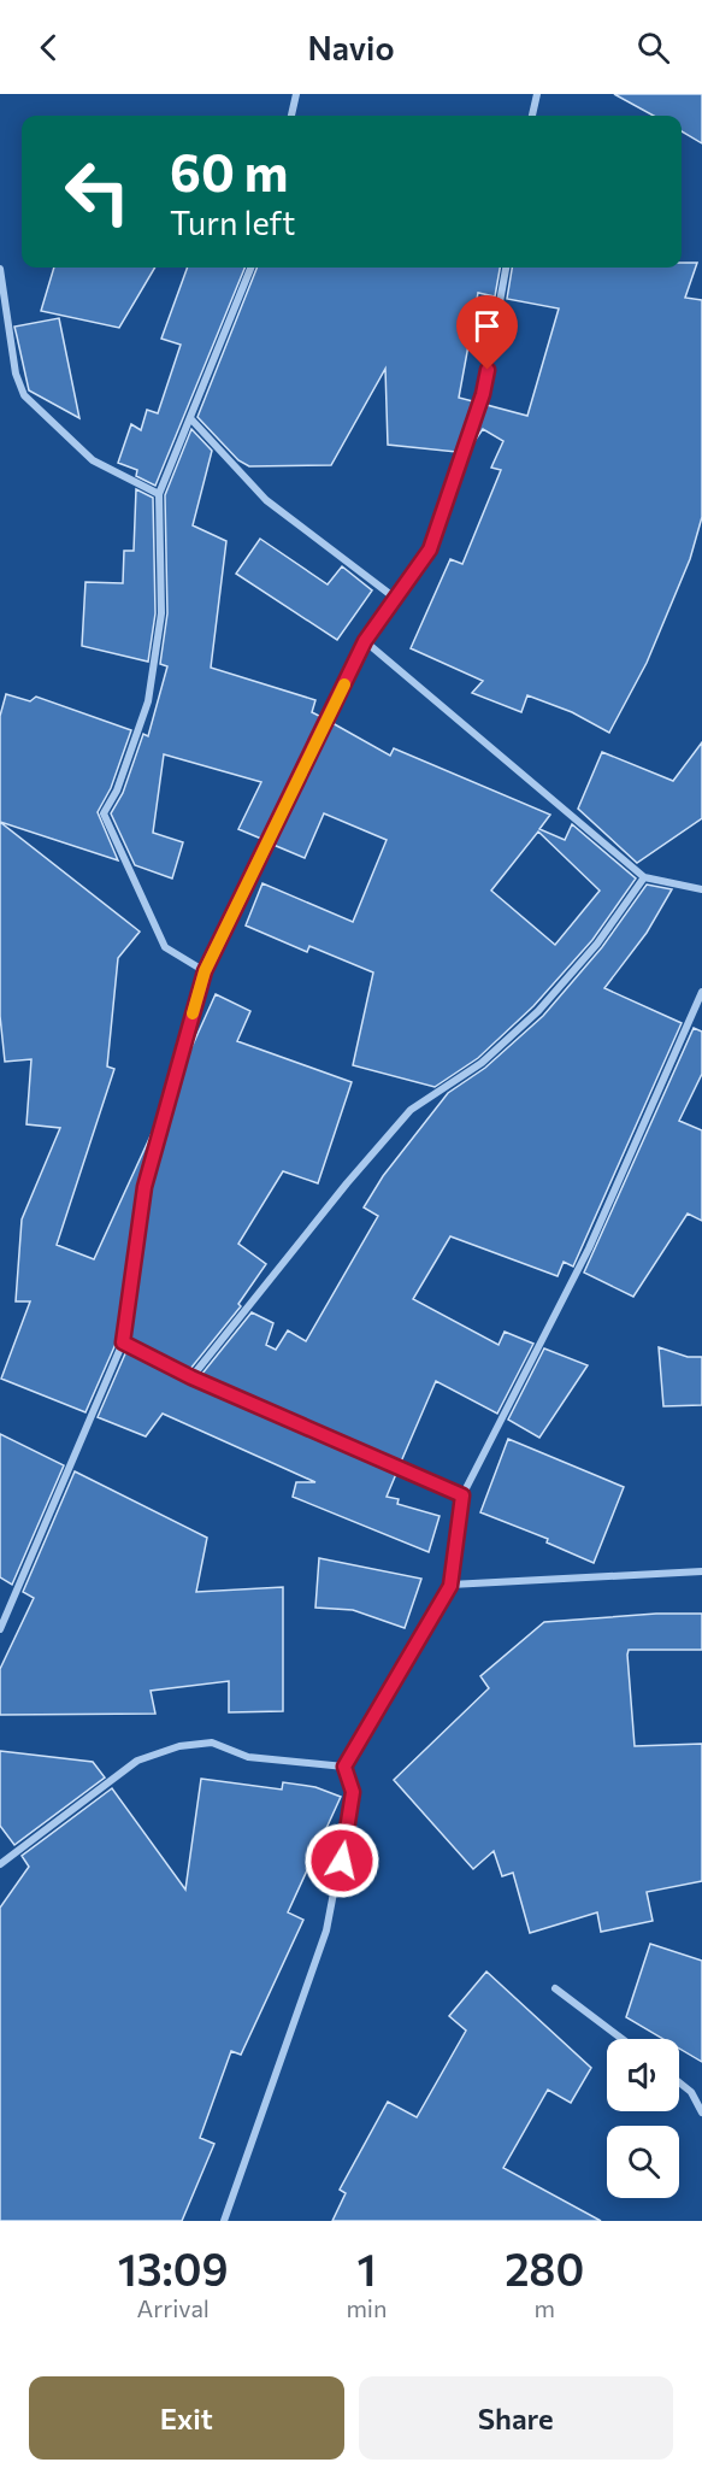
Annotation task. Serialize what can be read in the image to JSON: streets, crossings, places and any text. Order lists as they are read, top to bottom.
{
  "page": {
    "header": "Navio",
    "turn": ["60 m", "Turn left"],
    "eta": [
      "13:09",
      "Arrival",
      "1",
      "min",
      "280",
      "m"
    ],
    "buttons": ["Exit", "Share"]
  }
}
